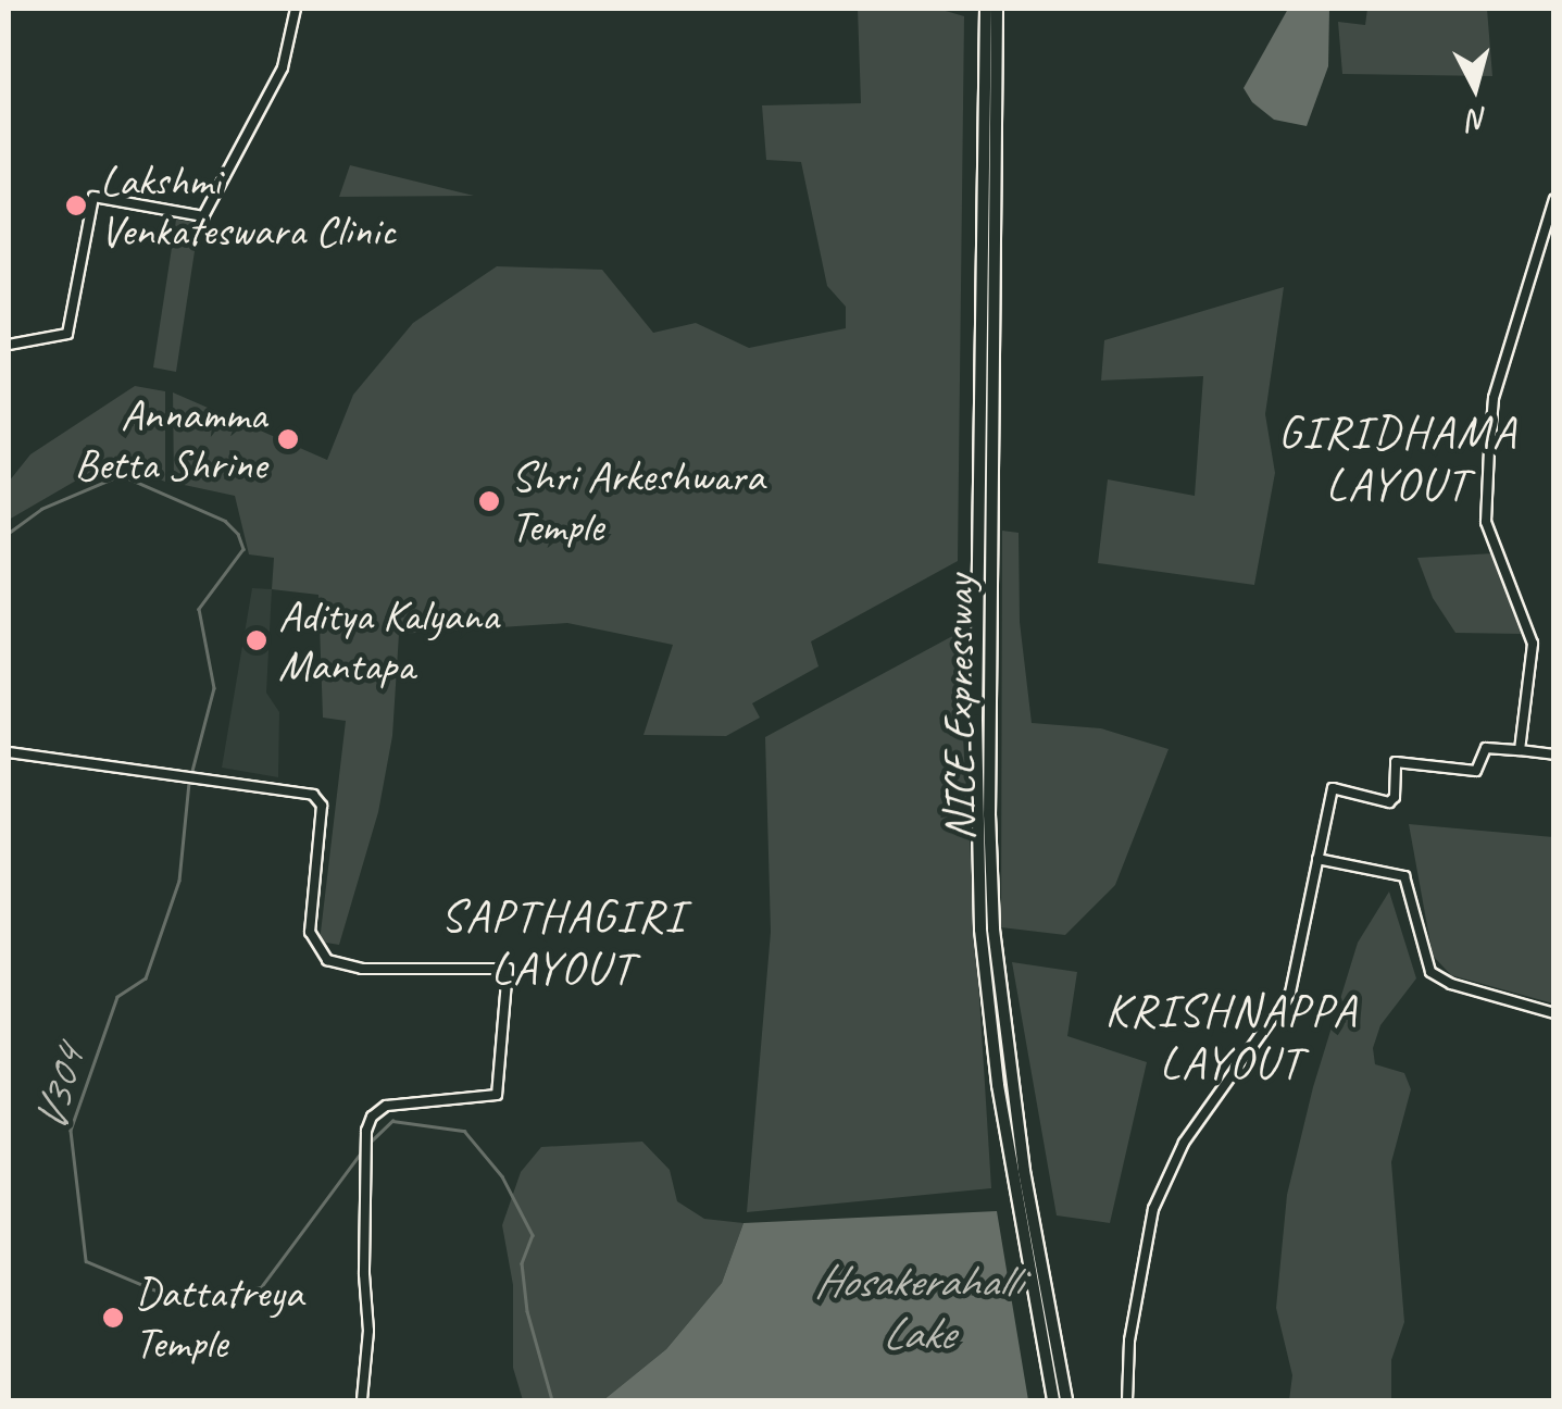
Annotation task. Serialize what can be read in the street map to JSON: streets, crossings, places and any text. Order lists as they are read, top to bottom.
{
  "streets": {
    "highway": ["NICE Expressway"]
  },
  "districts": ["GIRIDHAMA LAYOUT", "SAPTHAGIRI LAYOUT", "KRISHNAPPA LAYOUT"],
  "water": ["V304", "Hosakerahalli Lake"],
  "places": [
    "Lakshmi Venkateswara Clinic",
    "Annamma Betta Shrine",
    "Shri Arkeshwara Temple",
    "Aditya Kalyana Mantapa",
    "Dattatreya Temple"
  ],
  "north": "bottom"
}
